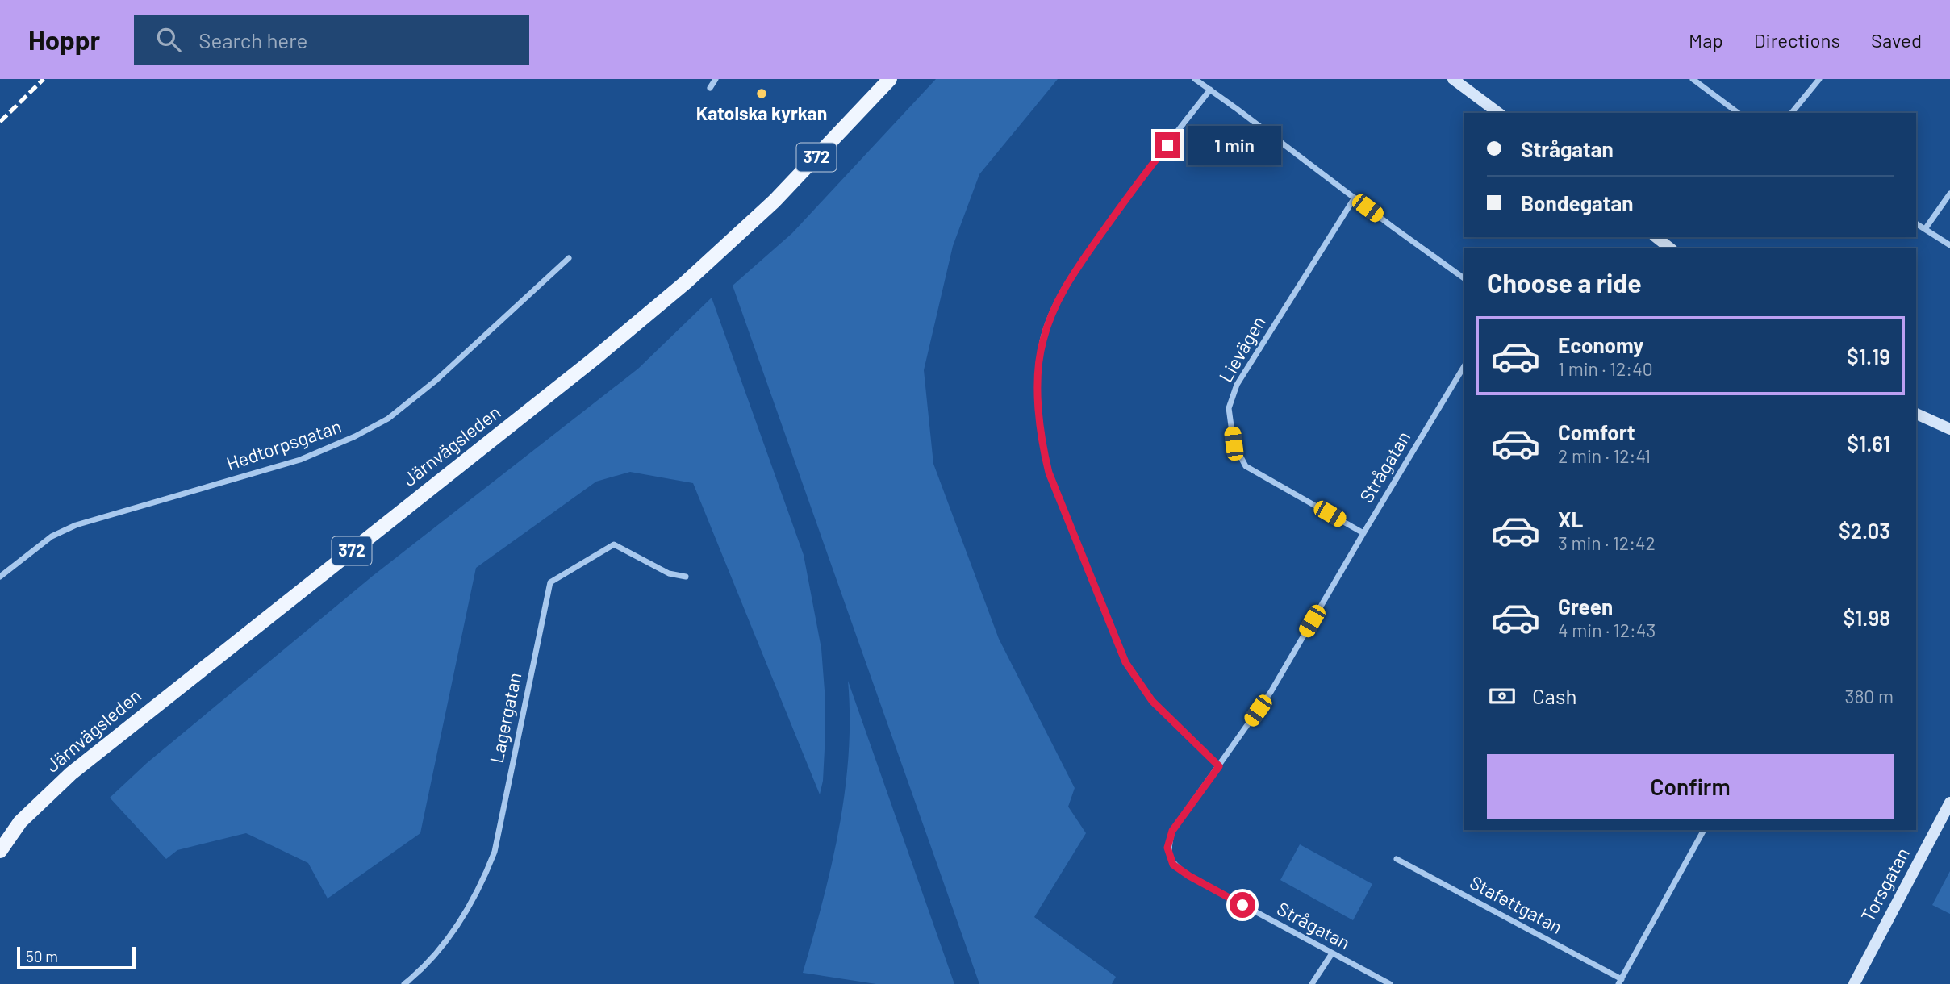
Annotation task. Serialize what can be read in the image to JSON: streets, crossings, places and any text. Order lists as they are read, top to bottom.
{
  "streets": {
    "main road": ["372", "Järnvägsleden", "Torsgatan"],
    "street": [
      "Lievägen",
      "Hedtorpsgatan",
      "Strågatan",
      "Lagergatan",
      "Stafettgatan"
    ]
  },
  "crossings": [
    ["Lievägen", "Strågatan"]
  ],
  "places": ["Katolska kyrkan"],
  "scale_bar": "50 m",
  "page": {
    "header": "Hoppr",
    "search": "Search here",
    "nav": ["Map", "Directions", "Saved"],
    "banner": ["Strågatan", "Bondegatan"],
    "bubble": "1 min",
    "heading": "Choose a ride",
    "list": [
      {
        "name": "Economy",
        "note": "1 min · 12:40",
        "value": "$1.19"
      },
      {
        "name": "Comfort",
        "note": "2 min · 12:41",
        "value": "$1.61"
      },
      {
        "name": "XL",
        "note": "3 min · 12:42",
        "value": "$2.03"
      },
      {
        "name": "Green",
        "note": "4 min · 12:43",
        "value": "$1.98"
      }
    ],
    "pay": ["Cash", "380 m"],
    "buttons": "Confirm",
    "scale": "50 m"
  }
}
